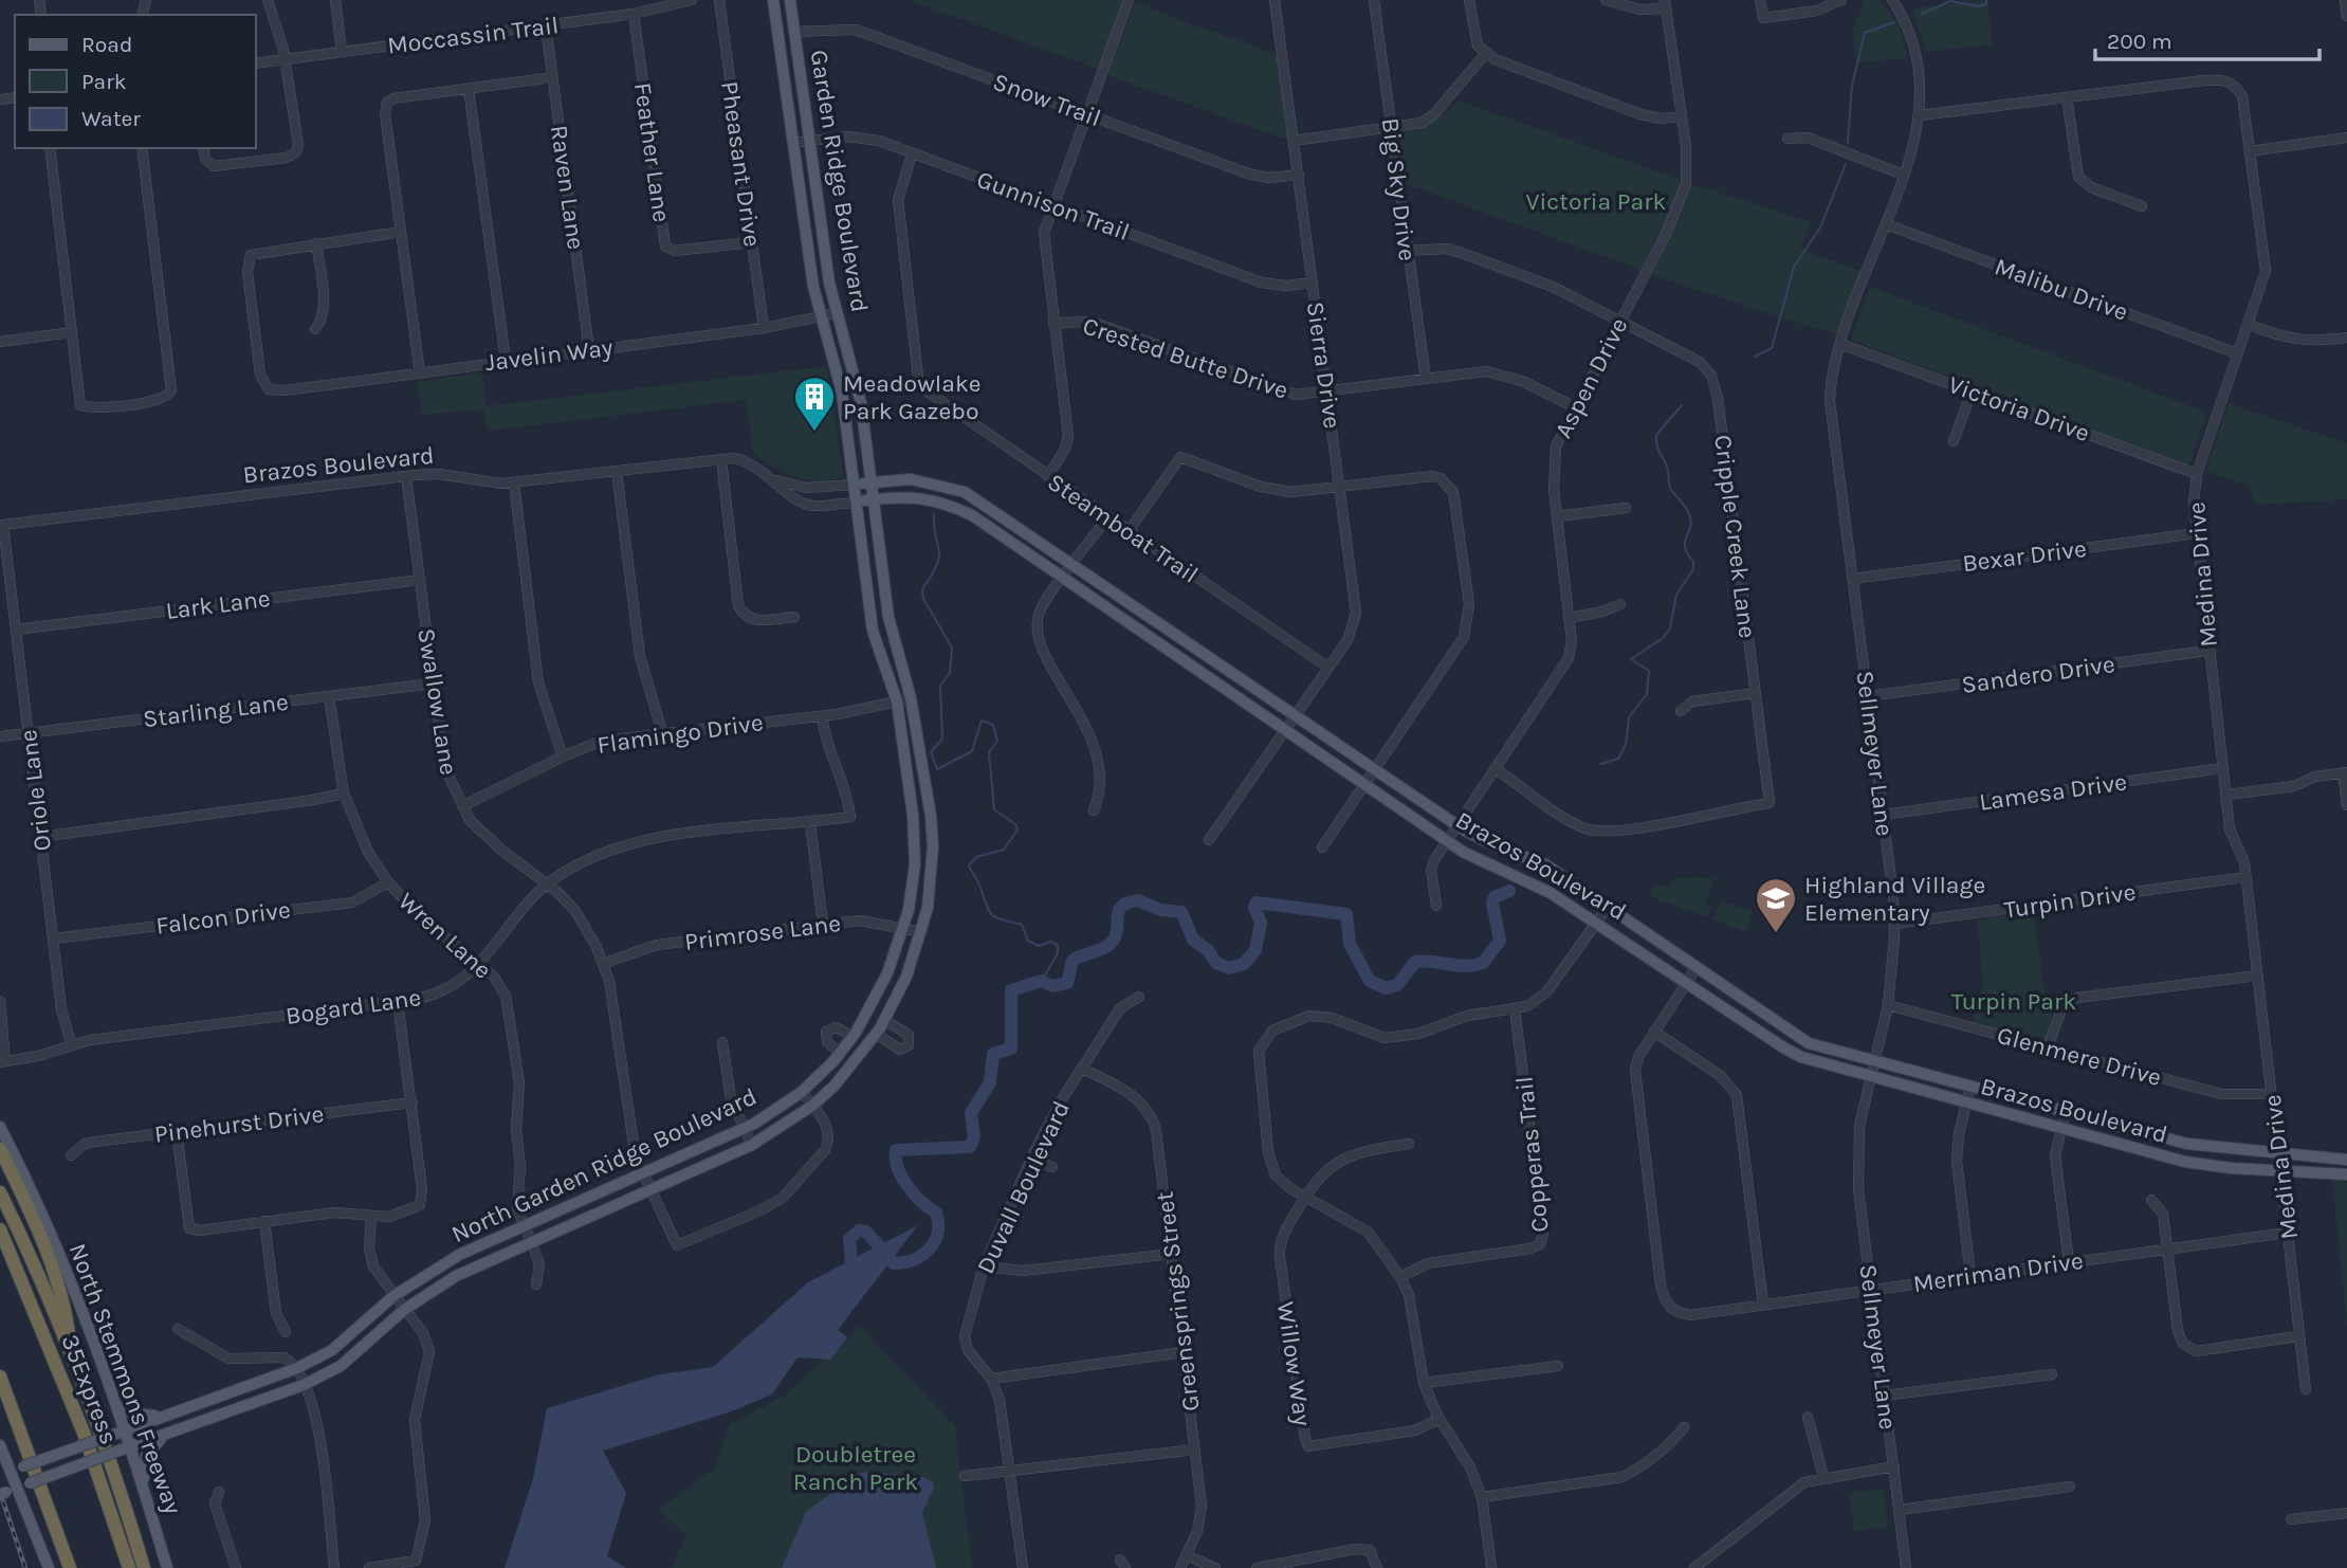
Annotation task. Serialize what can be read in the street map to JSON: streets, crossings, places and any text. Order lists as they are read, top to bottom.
{
  "streets": {
    "highway": ["North Stemmons Freeway", "35Express"],
    "main road": ["Garden Ridge Boulevard", "Brazos Boulevard", "North Garden Ridge Boulevard"],
    "street": [
      "Moccassin Trail",
      "Snow Trail",
      "Feather Lane",
      "Pheasant Drive",
      "Raven Lane",
      "Big Sky Drive",
      "Gunnison Trail",
      "Malibu Drive",
      "Javelin Way",
      "Crested Butte Drive",
      "Sierra Drive",
      "Aspen Drive",
      "Victoria Drive",
      "Steamboat Trail",
      "Cripple Creek Lane",
      "Bexar Drive",
      "Medina Drive",
      "Lark Lane",
      "Sandero Drive",
      "Swallow Lane",
      "Starling Lane",
      "Flamingo Drive",
      "Sellmeyer Lane",
      "Oriole Lane",
      "Lamesa Drive",
      "Turpin Drive",
      "Falcon Drive",
      "Primrose Lane",
      "Wren Lane",
      "Bogard Lane",
      "Glenmere Drive",
      "Pinehurst Drive",
      "Copperas Trail",
      "Duvall Boulevard",
      "Merriman Drive",
      "Greensprings Street",
      "Willow Way"
    ]
  },
  "crossings": [
    ["Moccassin Trail", "Feather Lane"],
    ["Moccassin Trail", "Raven Lane"],
    ["Snow Trail", "Garden Ridge Boulevard"],
    ["Snow Trail", "Sierra Drive"],
    ["Feather Lane", "Pheasant Drive"],
    ["Pheasant Drive", "Javelin Way"],
    ["Garden Ridge Boulevard", "Gunnison Trail"],
    ["Garden Ridge Boulevard", "Javelin Way"],
    ["Garden Ridge Boulevard", "Brazos Boulevard"],
    ["Garden Ridge Boulevard", "North Garden Ridge Boulevard"],
    ["Raven Lane", "Javelin Way"],
    ["Big Sky Drive", "Crested Butte Drive"],
    ["Big Sky Drive", "Cripple Creek Lane"],
    ["Gunnison Trail", "Sierra Drive"],
    ["Gunnison Trail", "Steamboat Trail"],
    ["Gunnison Trail", "North Garden Ridge Boulevard"],
    ["Malibu Drive", "Medina Drive"],
    ["Malibu Drive", "Sellmeyer Lane"],
    ["Javelin Way", "North Garden Ridge Boulevard"],
    ["Crested Butte Drive", "Sierra Drive"],
    ["Crested Butte Drive", "Aspen Drive"],
    ["Sierra Drive", "Brazos Boulevard"],
    ["Sierra Drive", "Steamboat Trail"],
    ["Aspen Drive", "Brazos Boulevard"],
    ["Aspen Drive", "Cripple Creek Lane"],
    ["Victoria Drive", "Medina Drive"],
    ["Victoria Drive", "Sellmeyer Lane"],
    ["Brazos Boulevard", "Medina Drive"],
    ["Brazos Boulevard", "Swallow Lane"],
    ["Brazos Boulevard", "Sellmeyer Lane"],
    ["Brazos Boulevard", "Oriole Lane"],
    ["Brazos Boulevard", "North Garden Ridge Boulevard"],
    ["Brazos Boulevard", "Merriman Drive"],
    ["Bexar Drive", "Medina Drive"],
    ["Bexar Drive", "Sellmeyer Lane"],
    ["Medina Drive", "Sandero Drive"],
    ["Medina Drive", "Sellmeyer Lane"],
    ["Medina Drive", "Lamesa Drive"],
    ["Medina Drive", "Turpin Drive"],
    ["Medina Drive", "Glenmere Drive"],
    ["Medina Drive", "Merriman Drive"],
    ["Lark Lane", "Swallow Lane"],
    ["Lark Lane", "Oriole Lane"],
    ["Sandero Drive", "Sellmeyer Lane"],
    ["Swallow Lane", "Starling Lane"],
    ["Swallow Lane", "Flamingo Drive"],
    ["Swallow Lane", "Primrose Lane"],
    ["Swallow Lane", "Bogard Lane"],
    ["Swallow Lane", "North Garden Ridge Boulevard"],
    ["Starling Lane", "Oriole Lane"],
    ["Starling Lane", "Wren Lane"],
    ["Flamingo Drive", "Bogard Lane"],
    ["Flamingo Drive", "North Garden Ridge Boulevard"],
    ["Sellmeyer Lane", "Lamesa Drive"],
    ["Sellmeyer Lane", "Turpin Drive"],
    ["Sellmeyer Lane", "Glenmere Drive"],
    ["Sellmeyer Lane", "Merriman Drive"],
    ["Oriole Lane", "Falcon Drive"],
    ["Oriole Lane", "Bogard Lane"],
    ["Falcon Drive", "Wren Lane"],
    ["Primrose Lane", "North Garden Ridge Boulevard"],
    ["Wren Lane", "Bogard Lane"],
    ["Wren Lane", "North Garden Ridge Boulevard"],
    ["North Garden Ridge Boulevard", "North Stemmons Freeway"],
    ["Duvall Boulevard", "Greensprings Street"]
  ],
  "parks": ["Victoria Park", "Turpin Park", "Doubletree Ranch Park"],
  "places": {
    "building": ["Meadowlake Park Gazebo"],
    "school or university": ["Highland Village Elementary"]
  },
  "legend": ["Road", "Park", "Water"],
  "scale_bar": "200 m"
}
